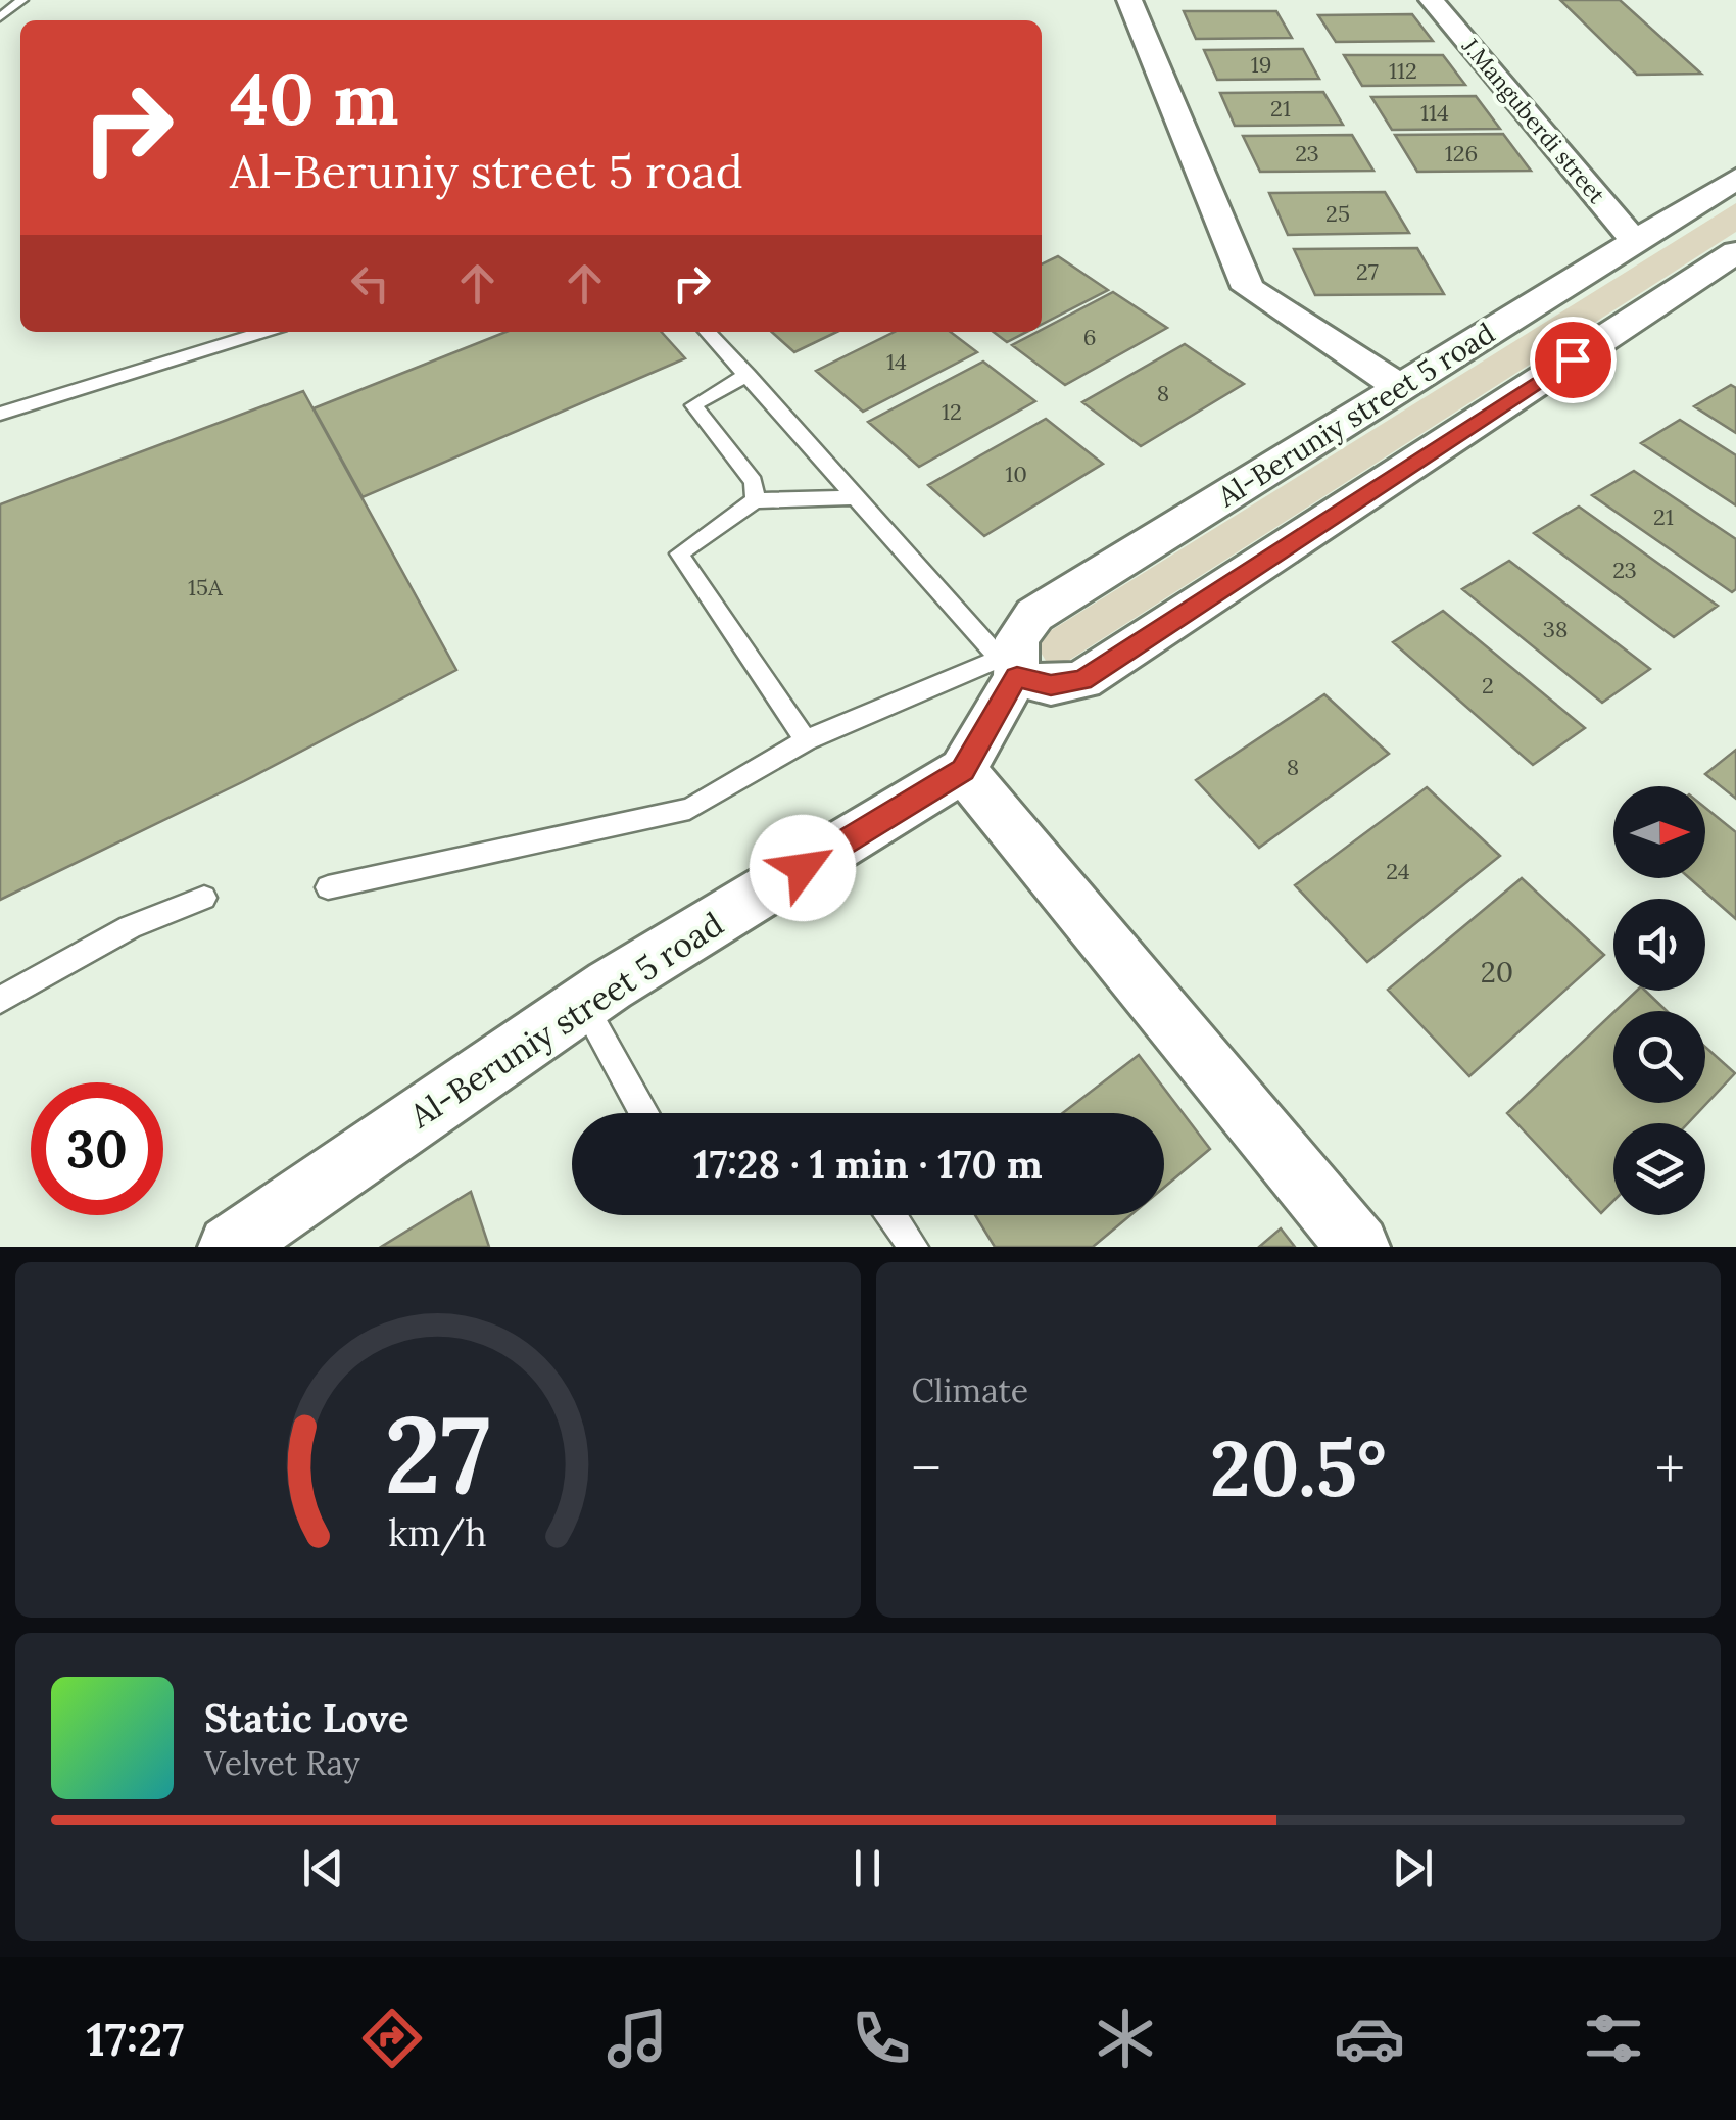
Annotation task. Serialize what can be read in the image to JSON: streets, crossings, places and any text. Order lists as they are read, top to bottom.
{
  "streets": {
    "street": ["J.Manguberdi street", "Al-Beruniy street 5 road"]
  },
  "crossings": [
    ["J.Manguberdi street", "Al-Beruniy street 5 road"]
  ],
  "house_numbers": [
    "19",
    "112",
    "21",
    "114",
    "23",
    "126",
    "25",
    "27",
    "6",
    "14",
    "8",
    "12",
    "10",
    "21",
    "23",
    "15A",
    "38",
    "2",
    "8",
    "24",
    "20"
  ],
  "north": "right",
  "page": {
    "turn": ["40 m", "Al-Beruniy street 5 road"],
    "limit": "30",
    "trip": "17:28 · 1 min · 170 m",
    "tile": "Climate",
    "heat": ["−", "20.5°", "+"],
    "song": ["Static Love", "Velvet Ray"],
    "tabs": "17:27",
    "gauge": ["27", "km/h"]
  }
}
